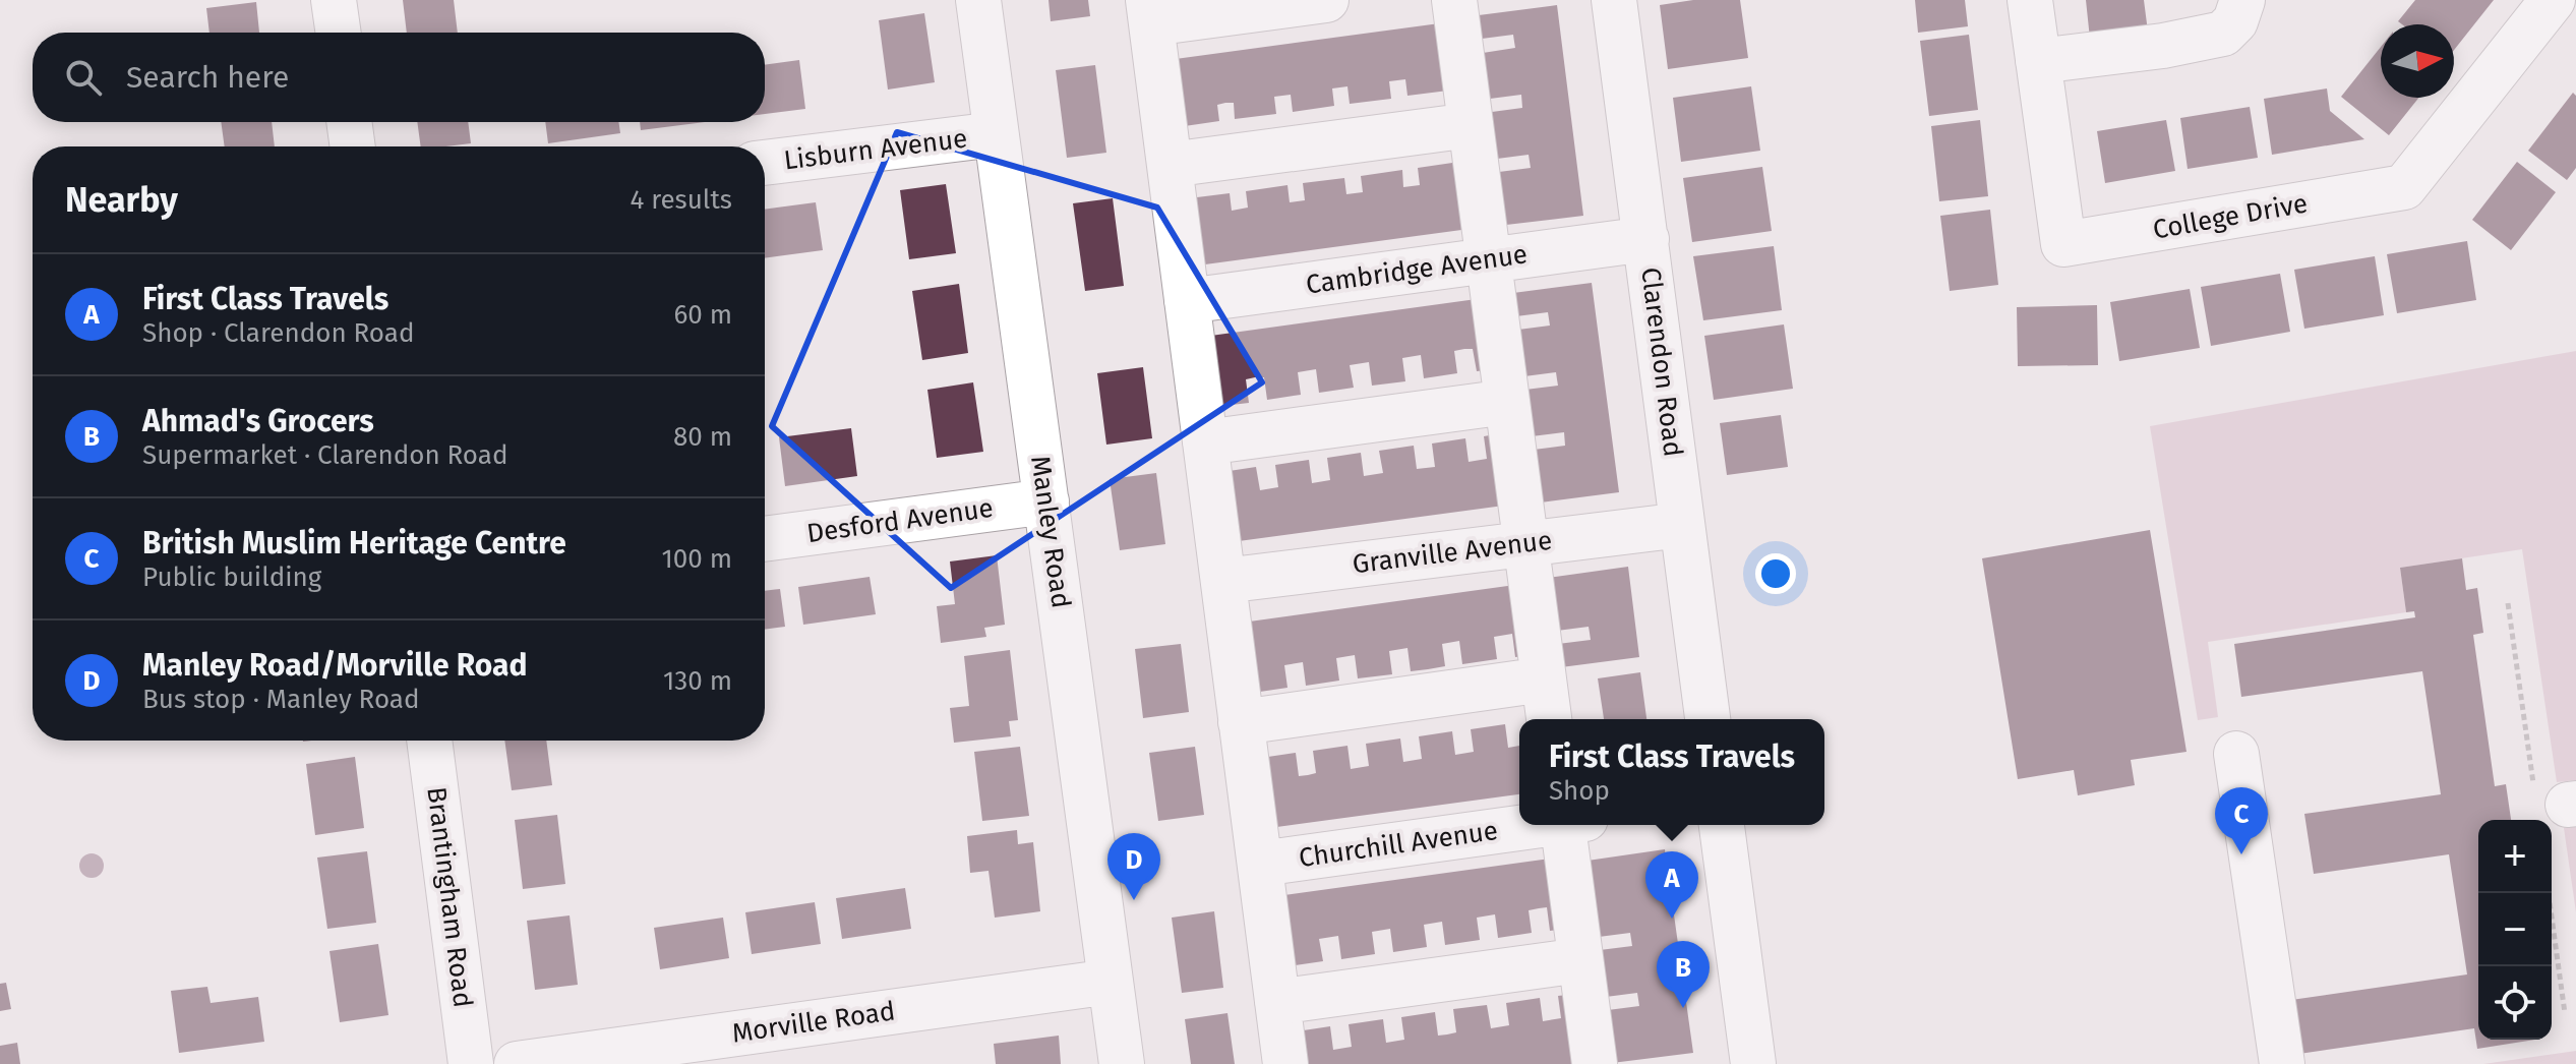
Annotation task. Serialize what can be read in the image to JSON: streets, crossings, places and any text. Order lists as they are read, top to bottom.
{
  "streets": {
    "street": [
      "Lisburn Avenue",
      "College Drive",
      "Cambridge Avenue",
      "Clarendon Road",
      "Desford Avenue",
      "Manley Road",
      "Granville Avenue",
      "Churchill Avenue",
      "Brantingham Road",
      "Morville Road"
    ]
  },
  "crossings": [
    ["Lisburn Avenue", "Manley Road"],
    ["Cambridge Avenue", "Clarendon Road"],
    ["Clarendon Road", "Granville Avenue"],
    ["Desford Avenue", "Manley Road"],
    ["Manley Road", "Morville Road"]
  ],
  "north": "right",
  "page": {
    "search": "Search here",
    "heading": ["Nearby", "4 results"],
    "list": [
      {
        "mark": "A",
        "name": "First Class Travels",
        "note": "Shop · Clarendon Road",
        "value": "60 m"
      },
      {
        "mark": "B",
        "name": "Ahmad's Grocers",
        "note": "Supermarket · Clarendon Road",
        "value": "80 m"
      },
      {
        "mark": "C",
        "name": "British Muslim Heritage Centre",
        "note": "Public building",
        "value": "100 m"
      },
      {
        "mark": "D",
        "name": "Manley Road/Morville Road",
        "note": "Bus stop · Manley Road",
        "value": "130 m"
      }
    ],
    "popup": ["First Class Travels", "Shop"],
    "pins": [
      "C",
      "D",
      "A",
      "B"
    ],
    "map_buttons": ["+", "−"]
  }
}
